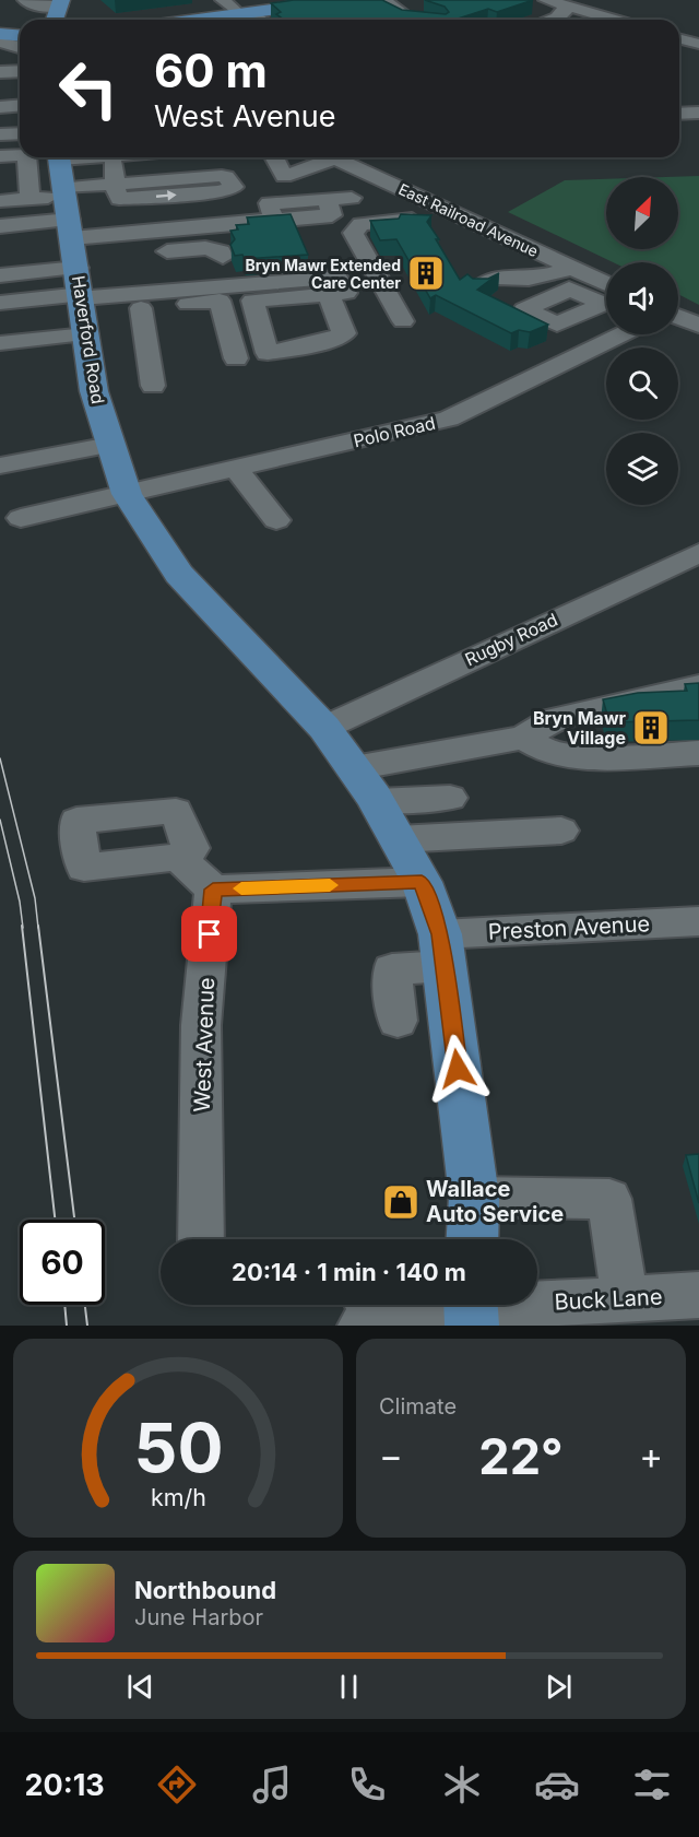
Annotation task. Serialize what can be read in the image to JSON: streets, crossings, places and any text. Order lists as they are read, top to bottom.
{
  "streets": {
    "main road": ["Haverford Road"],
    "street": [
      "East Railroad Avenue",
      "Polo Road",
      "Rugby Road",
      "Preston Avenue",
      "West Avenue",
      "Buck Lane"
    ]
  },
  "crossings": [
    ["Haverford Road", "Polo Road"],
    ["Haverford Road", "Rugby Road"],
    ["Haverford Road", "Preston Avenue"]
  ],
  "places": {
    "building": ["Bryn Mawr Extended Care Center", "Bryn Mawr Village"],
    "shop": ["Wallace Auto Service"]
  },
  "north": "top right",
  "page": {
    "turn": ["60 m", "West Avenue"],
    "limit": "60",
    "trip": "20:14 · 1 min · 140 m",
    "tile": "Climate",
    "heat": ["−", "22°", "+"],
    "song": ["Northbound", "June Harbor"],
    "tabs": "20:13",
    "gauge": ["50", "km/h"]
  }
}
